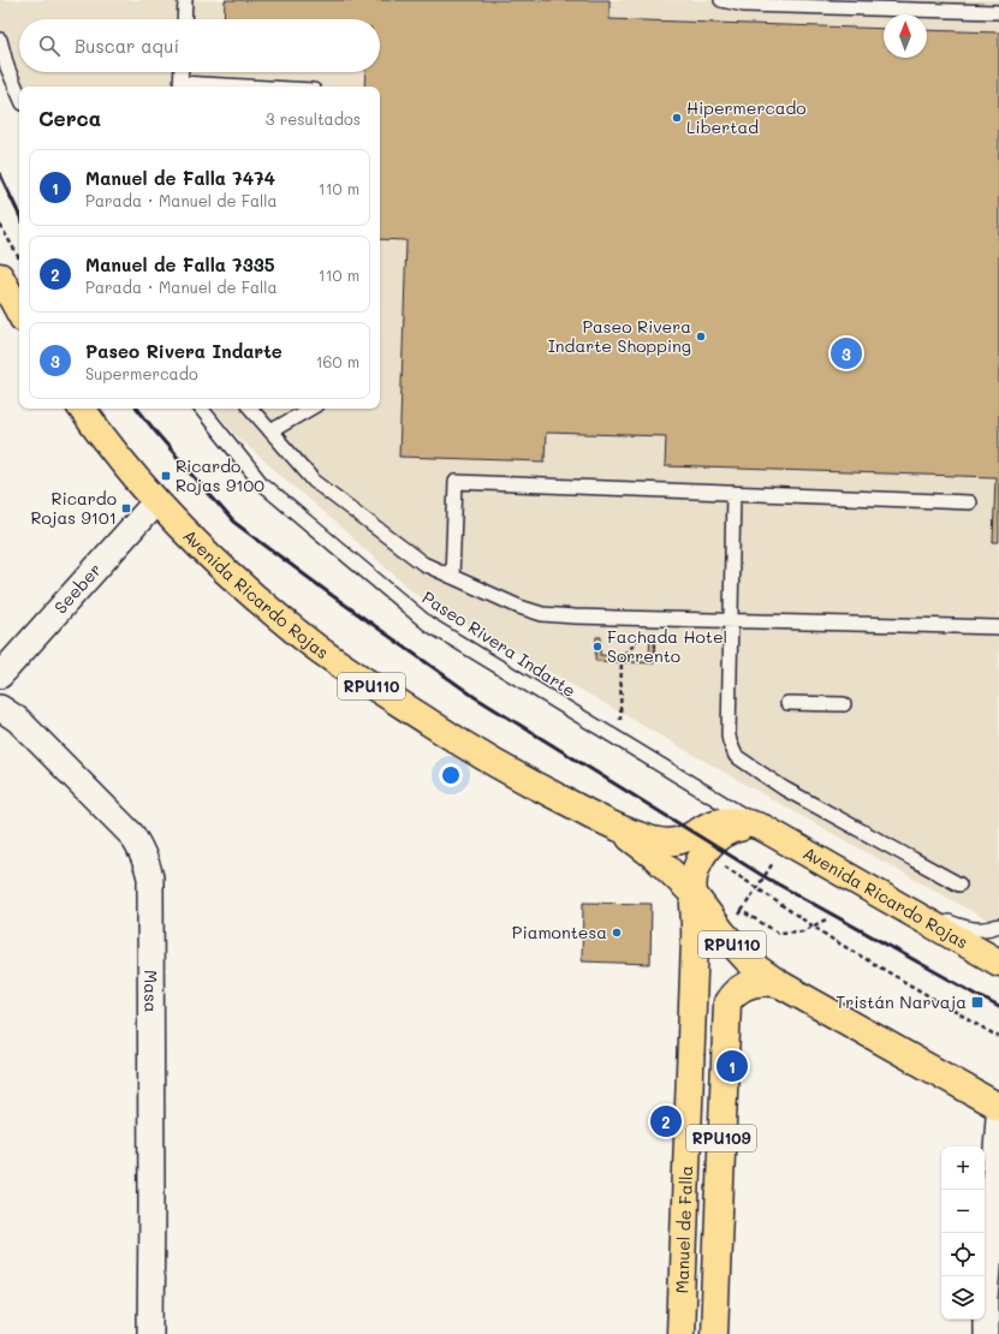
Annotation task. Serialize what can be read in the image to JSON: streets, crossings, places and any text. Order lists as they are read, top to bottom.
{
  "streets": {
    "main road": [
      "Avenida Ricardo Rojas",
      "RPU110",
      "RPU109",
      "Manuel de Falla"
    ],
    "street": ["Seeber", "Masa"],
    "lane": ["Paseo Rivera Indarte"]
  },
  "crossings": [
    ["Seeber", "Avenida Ricardo Rojas"],
    ["Avenida Ricardo Rojas", "Paseo Rivera Indarte"],
    ["Avenida Ricardo Rojas", "Manuel de Falla"]
  ],
  "places": {
    "other": [
      "Hipermercado Libertad",
      "Paseo Rivera Indarte Shopping",
      "Fachada Hotel Sorrento",
      "Piamontesa"
    ],
    "transit": ["Ricardo Rojas 9100", "Ricardo Rojas 9101", "Tristán Narvaja"]
  },
  "north": "top",
  "page": {
    "search": "Buscar aquí",
    "heading": ["Cerca", "3 resultados"],
    "list": [
      {
        "mark": "1",
        "name": "Manuel de Falla 7474",
        "note": "Parada · Manuel de Falla",
        "value": "110 m"
      },
      {
        "mark": "2",
        "name": "Manuel de Falla 7335",
        "note": "Parada · Manuel de Falla",
        "value": "110 m"
      },
      {
        "mark": "3",
        "name": "Paseo Rivera Indarte",
        "note": "Supermercado",
        "value": "160 m"
      }
    ],
    "pins": ["3", "1", "2"],
    "map_buttons": ["+", "−"]
  }
}
